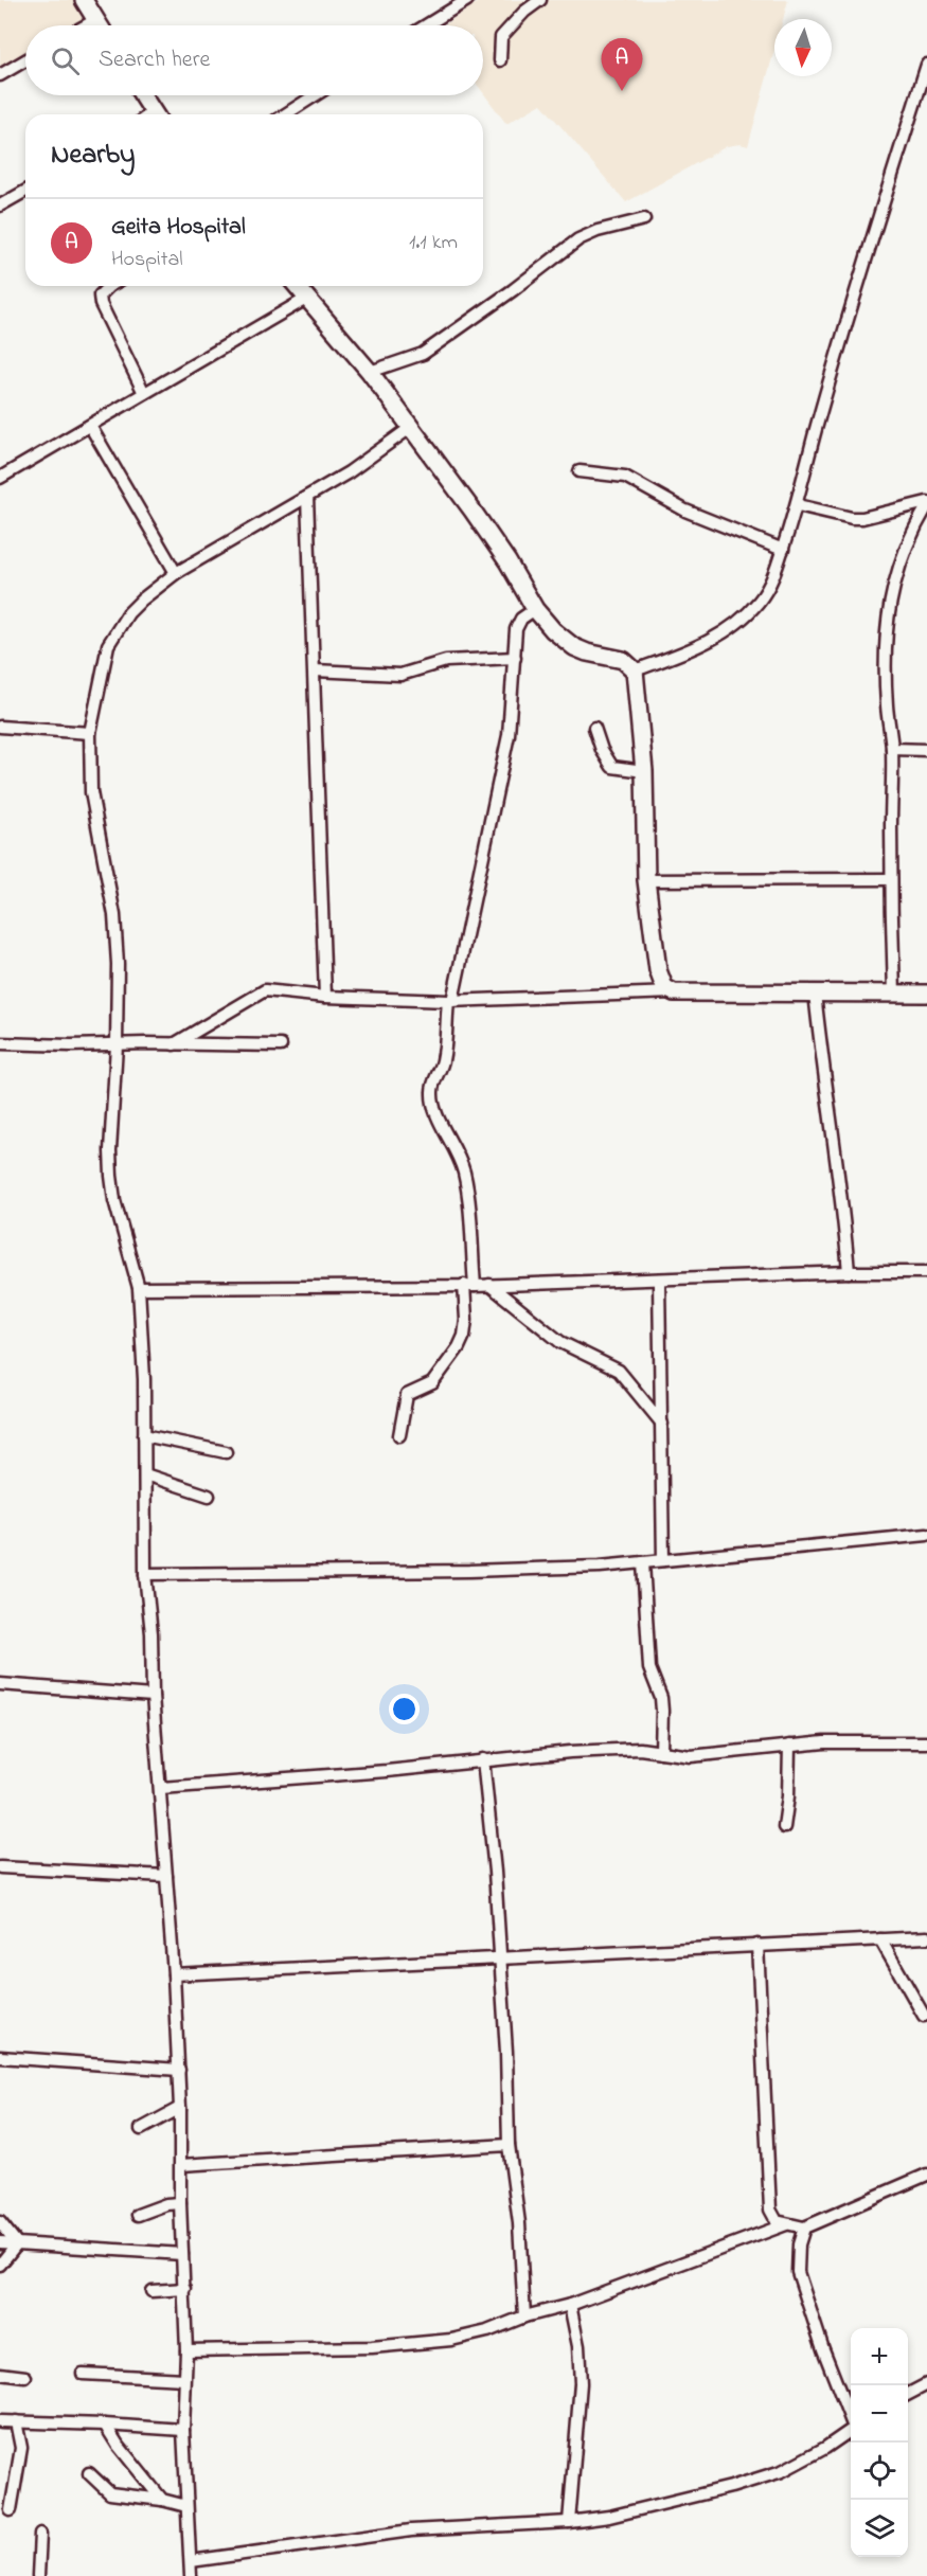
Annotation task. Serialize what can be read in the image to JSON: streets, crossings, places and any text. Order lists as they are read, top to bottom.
{
  "north": "bottom",
  "page": {
    "search": "Search here",
    "pins": "A",
    "heading": "Nearby",
    "list": [
      {
        "mark": "A",
        "name": "Geita Hospital",
        "note": "Hospital",
        "value": "1.1 km"
      }
    ],
    "map_buttons": ["+", "−"]
  }
}
